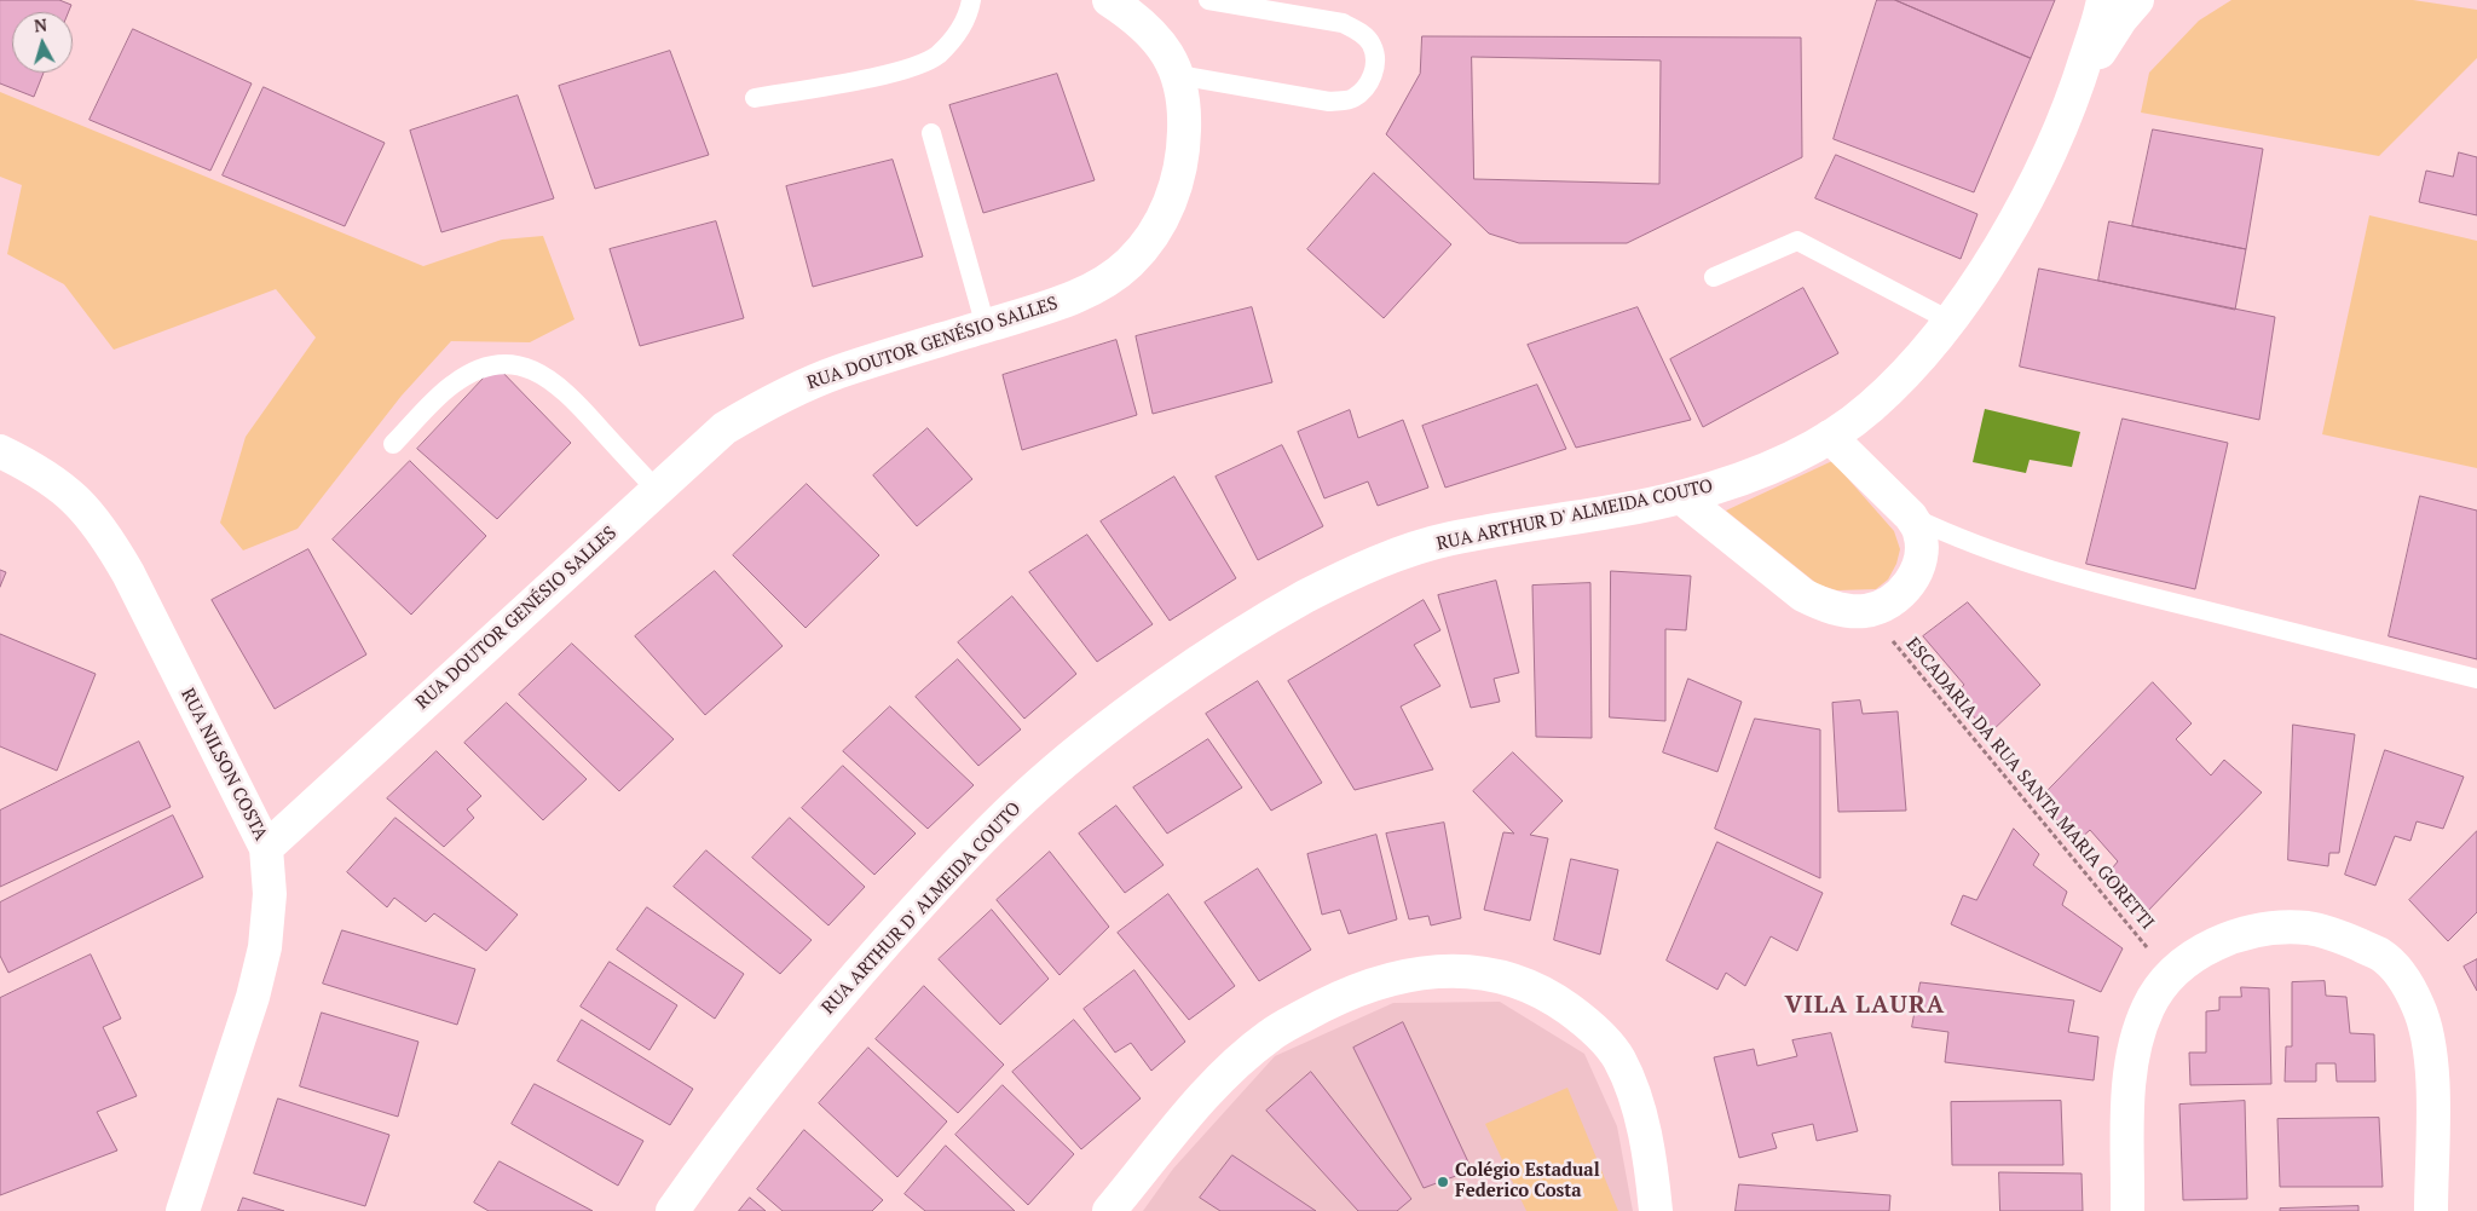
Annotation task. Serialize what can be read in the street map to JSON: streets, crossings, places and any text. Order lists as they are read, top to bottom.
{
  "streets": {
    "street": ["RUA DOUTOR GENÉSIO SALLES", "RUA ARTHUR D' ALMEIDA COUTO", "RUA NILSON COSTA"],
    "path": ["ESCADARIA DA RUA SANTA MARIA GORETTI"]
  },
  "crossings": [
    ["RUA DOUTOR GENÉSIO SALLES", "RUA NILSON COSTA"]
  ],
  "districts": ["VILA LAURA"],
  "places": ["Colégio Estadual Federico Costa"],
  "north": "top"
}
